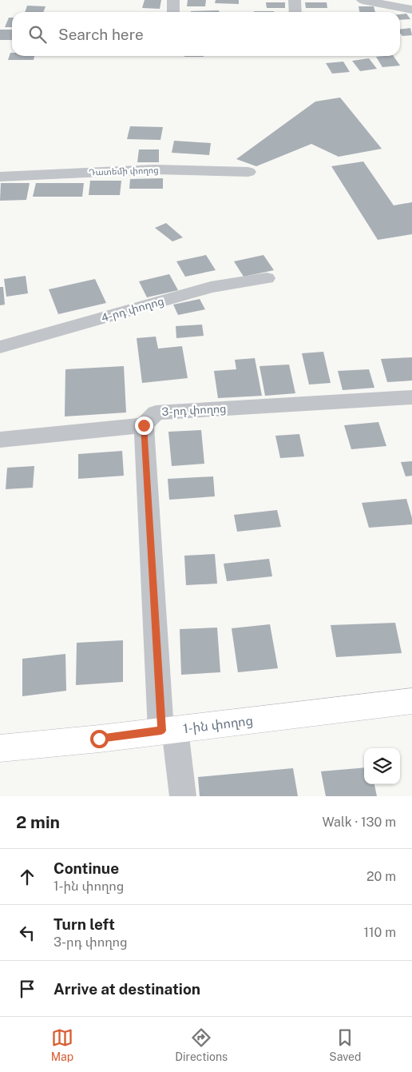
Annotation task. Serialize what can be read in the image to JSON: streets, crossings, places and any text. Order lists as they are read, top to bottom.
{
  "streets": {
    "main road": ["1-ին փողոց"],
    "street": ["Դատեմի փողոց", "4-րդ փողոց", "3-րդ փողոց"]
  },
  "page": {
    "search": "Search here",
    "heading": ["2 min", "Walk · 130 m"],
    "list": [
      ["Continue", "1-ին փողոց", "20 m"],
      ["Turn left", "3-րդ փողոց", "110 m"],
      "Arrive at destination"
    ],
    "nav": ["Map", "Directions", "Saved"]
  }
}
